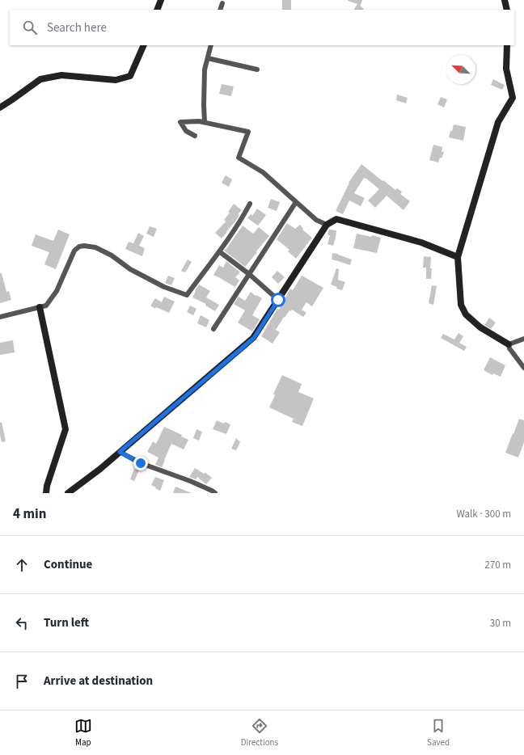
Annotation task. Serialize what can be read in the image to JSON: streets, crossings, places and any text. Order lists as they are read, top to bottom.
{
  "north": "top left",
  "page": {
    "search": "Search here",
    "heading": ["4 min", "Walk · 300 m"],
    "list": [
      ["Continue", "270 m"],
      ["Turn left", "30 m"],
      "Arrive at destination"
    ],
    "nav": ["Map", "Directions", "Saved"]
  }
}
